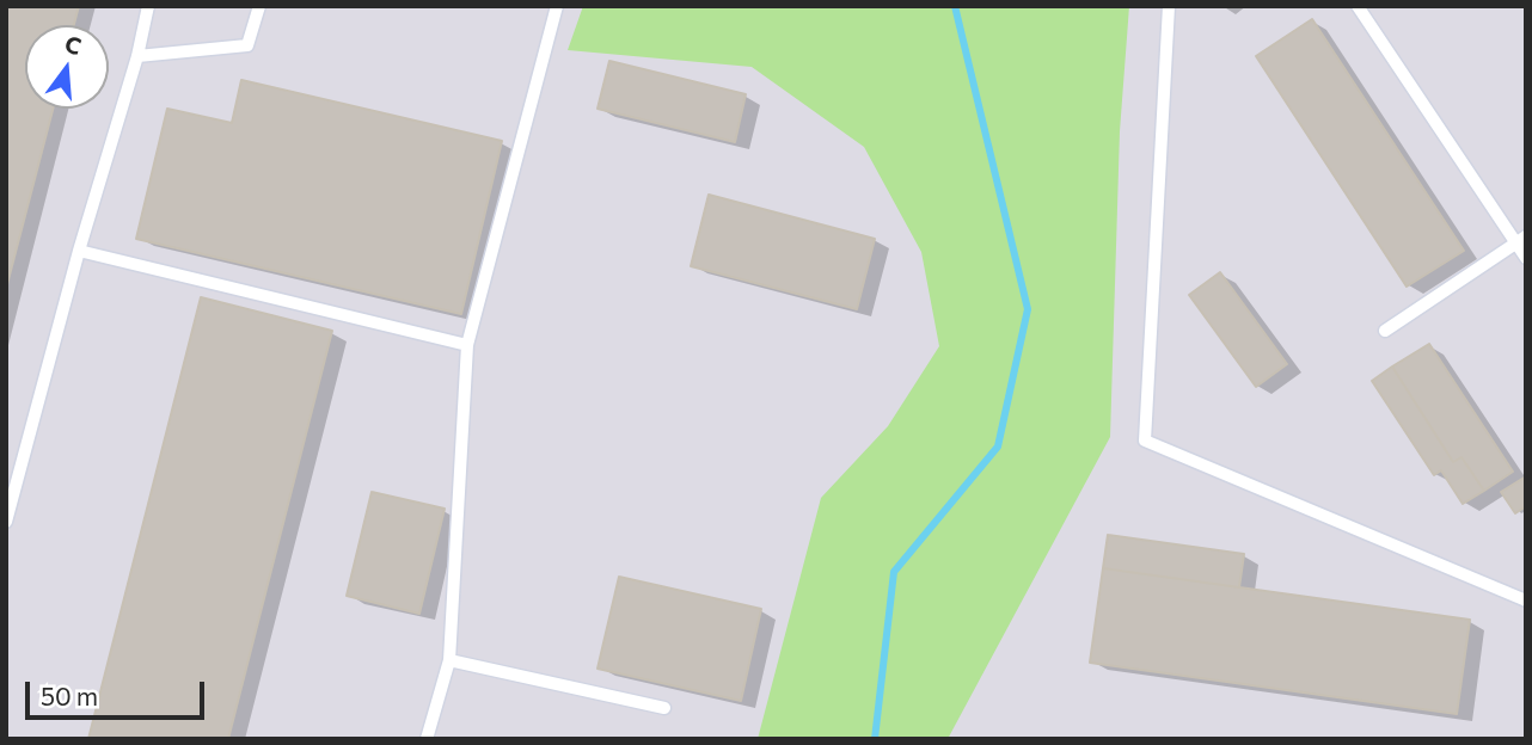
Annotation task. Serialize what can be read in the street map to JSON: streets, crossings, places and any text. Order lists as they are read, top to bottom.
{
  "scale_bar": "50 m",
  "north": "top"
}
